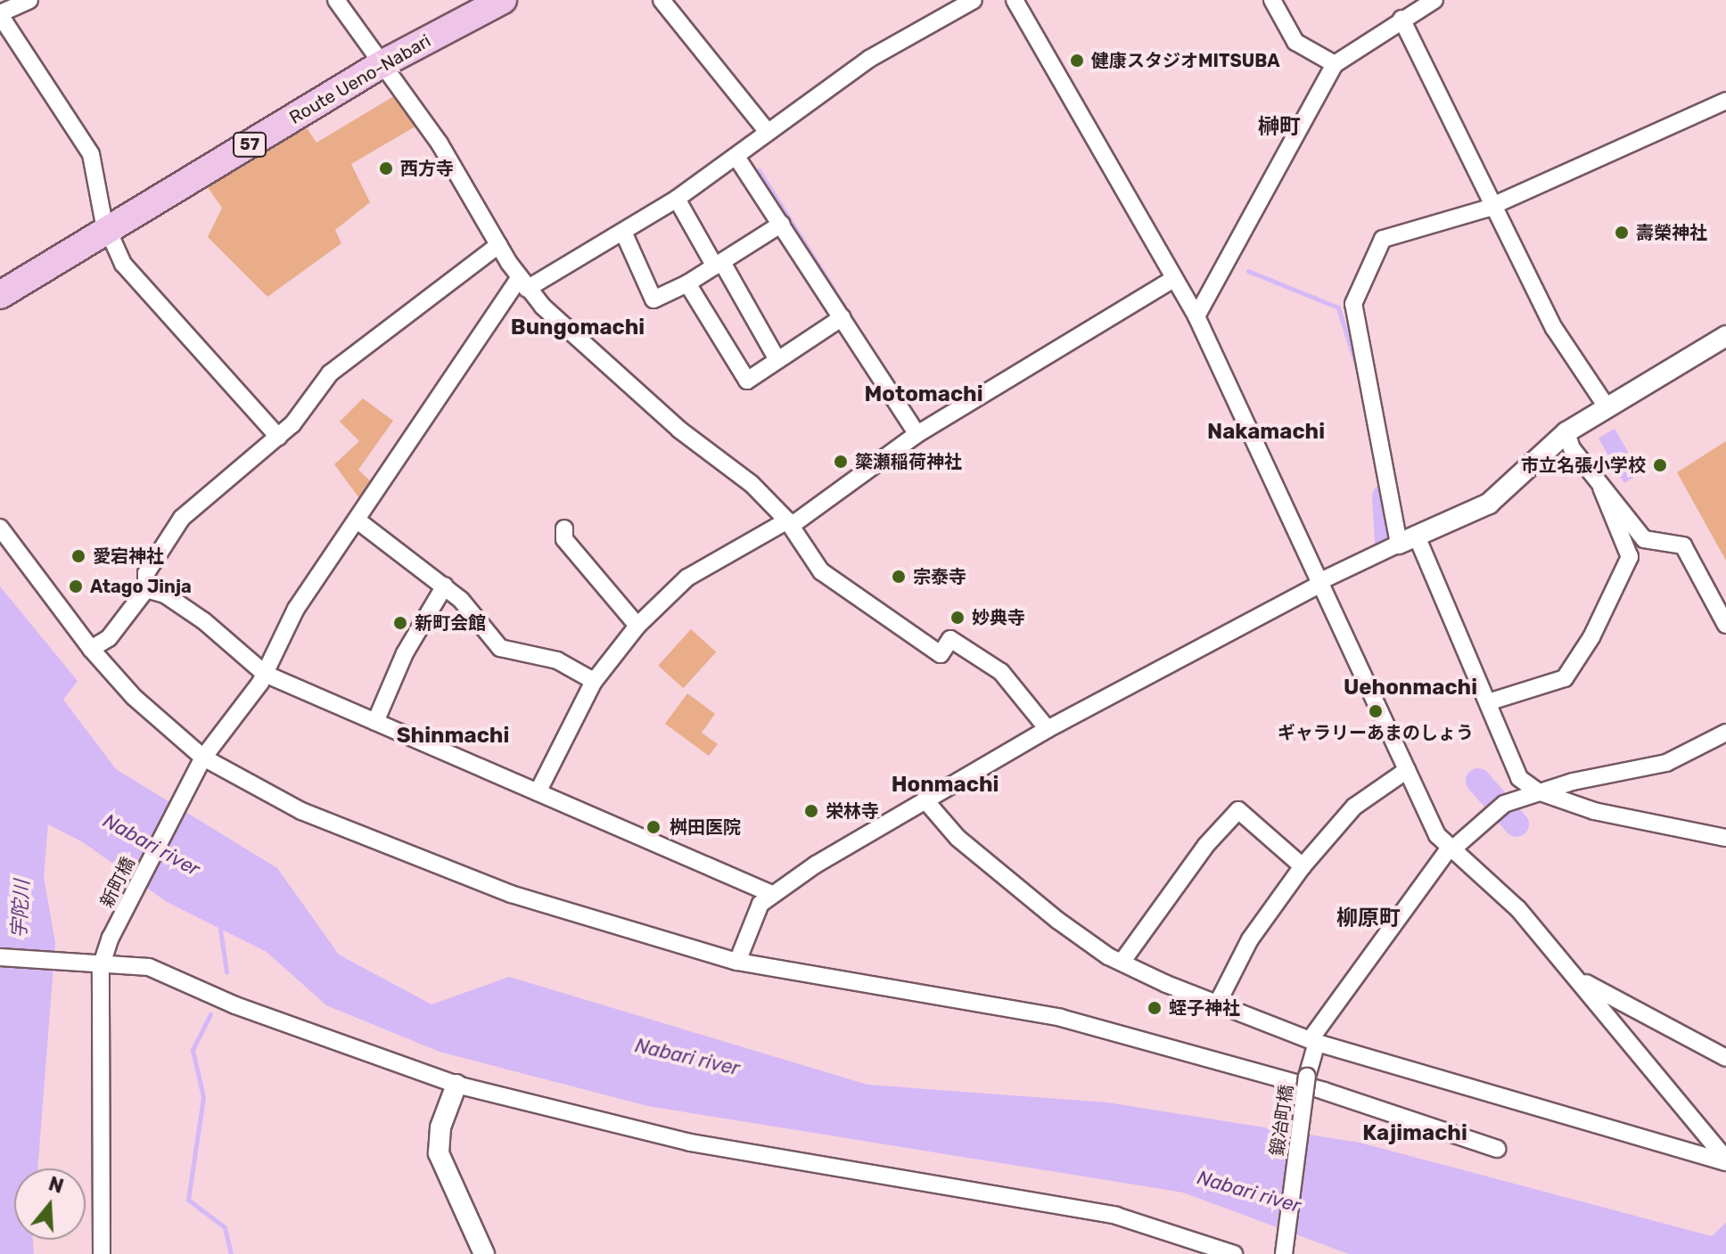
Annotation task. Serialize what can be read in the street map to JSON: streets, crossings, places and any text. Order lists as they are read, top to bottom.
{
  "streets": {
    "main road": ["Route Ueno-Nabari", "57"],
    "street": ["新町橋", "鍛冶町橋"]
  },
  "districts": [
    "榊町",
    "Bungomachi",
    "Motomachi",
    "Nakamachi",
    "Uehonmachi",
    "Shinmachi",
    "Honmachi",
    "柳原町",
    "Kajimachi"
  ],
  "water": ["Nabari river", "宇陀川"],
  "places": [
    "健康スタジオMITSUBA",
    "西方寺",
    "壽榮神社",
    "簗瀬稲荷神社",
    "市立名張小学校",
    "愛宕神社",
    "宗泰寺",
    "Atago Jinja",
    "妙典寺",
    "新町会館",
    "ギャラリーあまのしょう",
    "栄林寺",
    "桝田医院",
    "蛭子神社"
  ],
  "north": "top"
}
